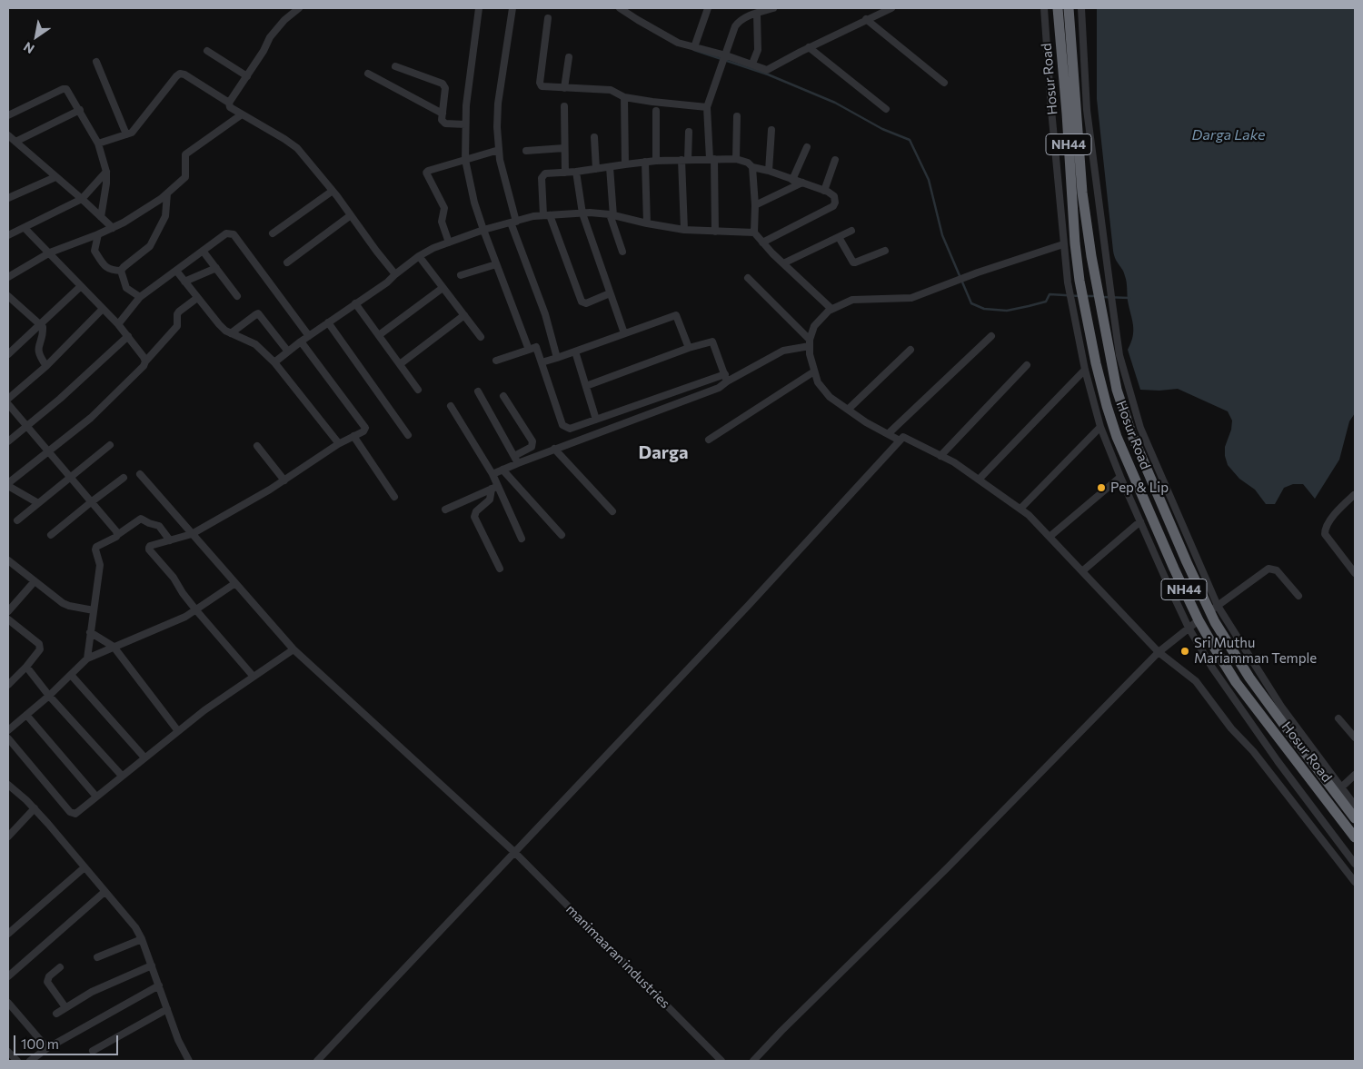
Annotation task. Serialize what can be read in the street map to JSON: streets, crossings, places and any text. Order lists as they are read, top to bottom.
{
  "streets": {
    "highway": ["Hosur Road", "NH44"],
    "street": ["manimaaran industries"]
  },
  "districts": ["Darga"],
  "water": ["Darga Lake"],
  "places": ["Pep & Lip", "Sri Muthu Mariamman Temple"],
  "scale_bar": "100 m",
  "north": "bottom left"
}
